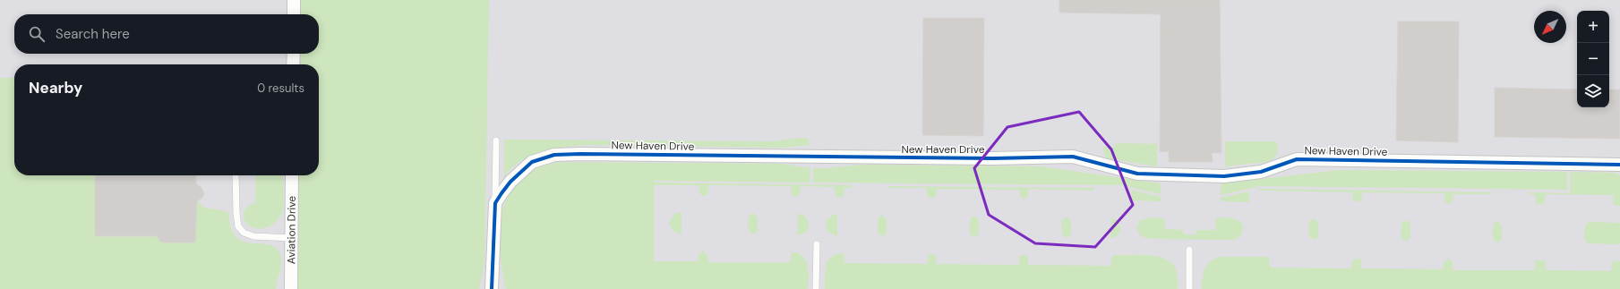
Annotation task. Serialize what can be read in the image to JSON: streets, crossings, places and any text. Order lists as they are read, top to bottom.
{
  "streets": {
    "street": ["New Haven Drive", "Aviation Drive"]
  },
  "north": "bottom left",
  "page": {
    "map_buttons": ["+", "−"],
    "search": "Search here",
    "heading": ["Nearby", "0 results"]
  }
}
